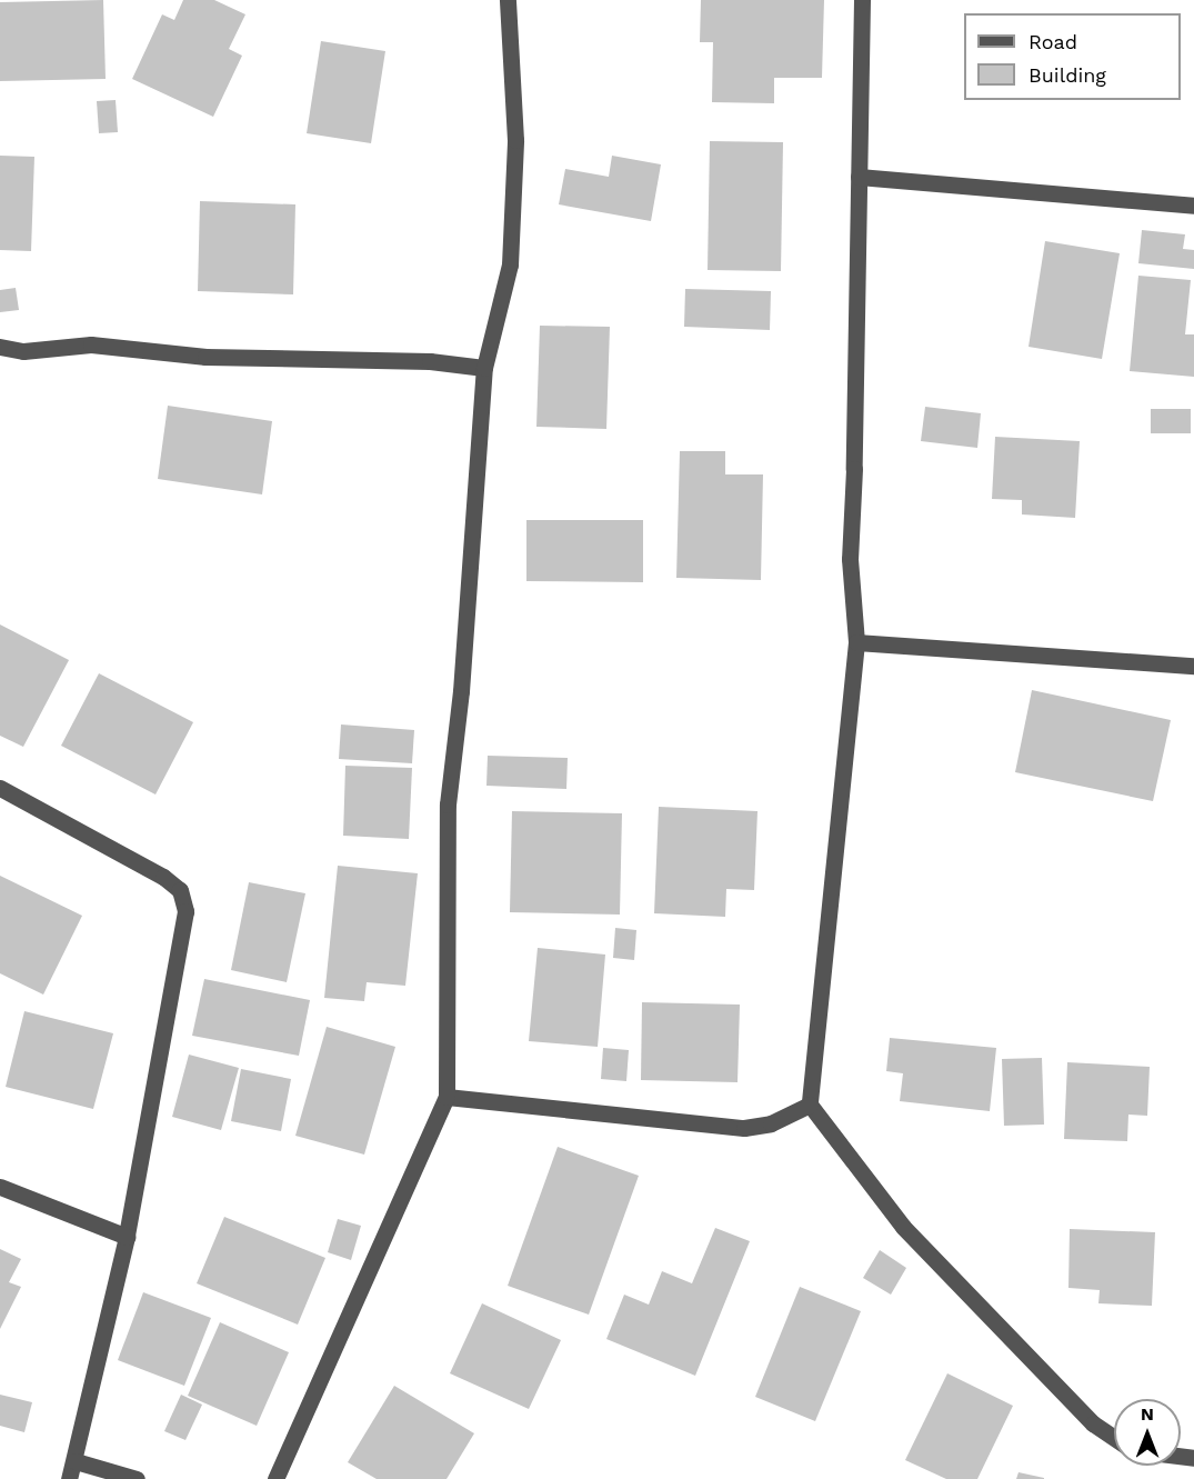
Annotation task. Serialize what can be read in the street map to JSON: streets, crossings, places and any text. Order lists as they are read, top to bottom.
{
  "legend": ["Road", "Building"],
  "north": "top"
}
